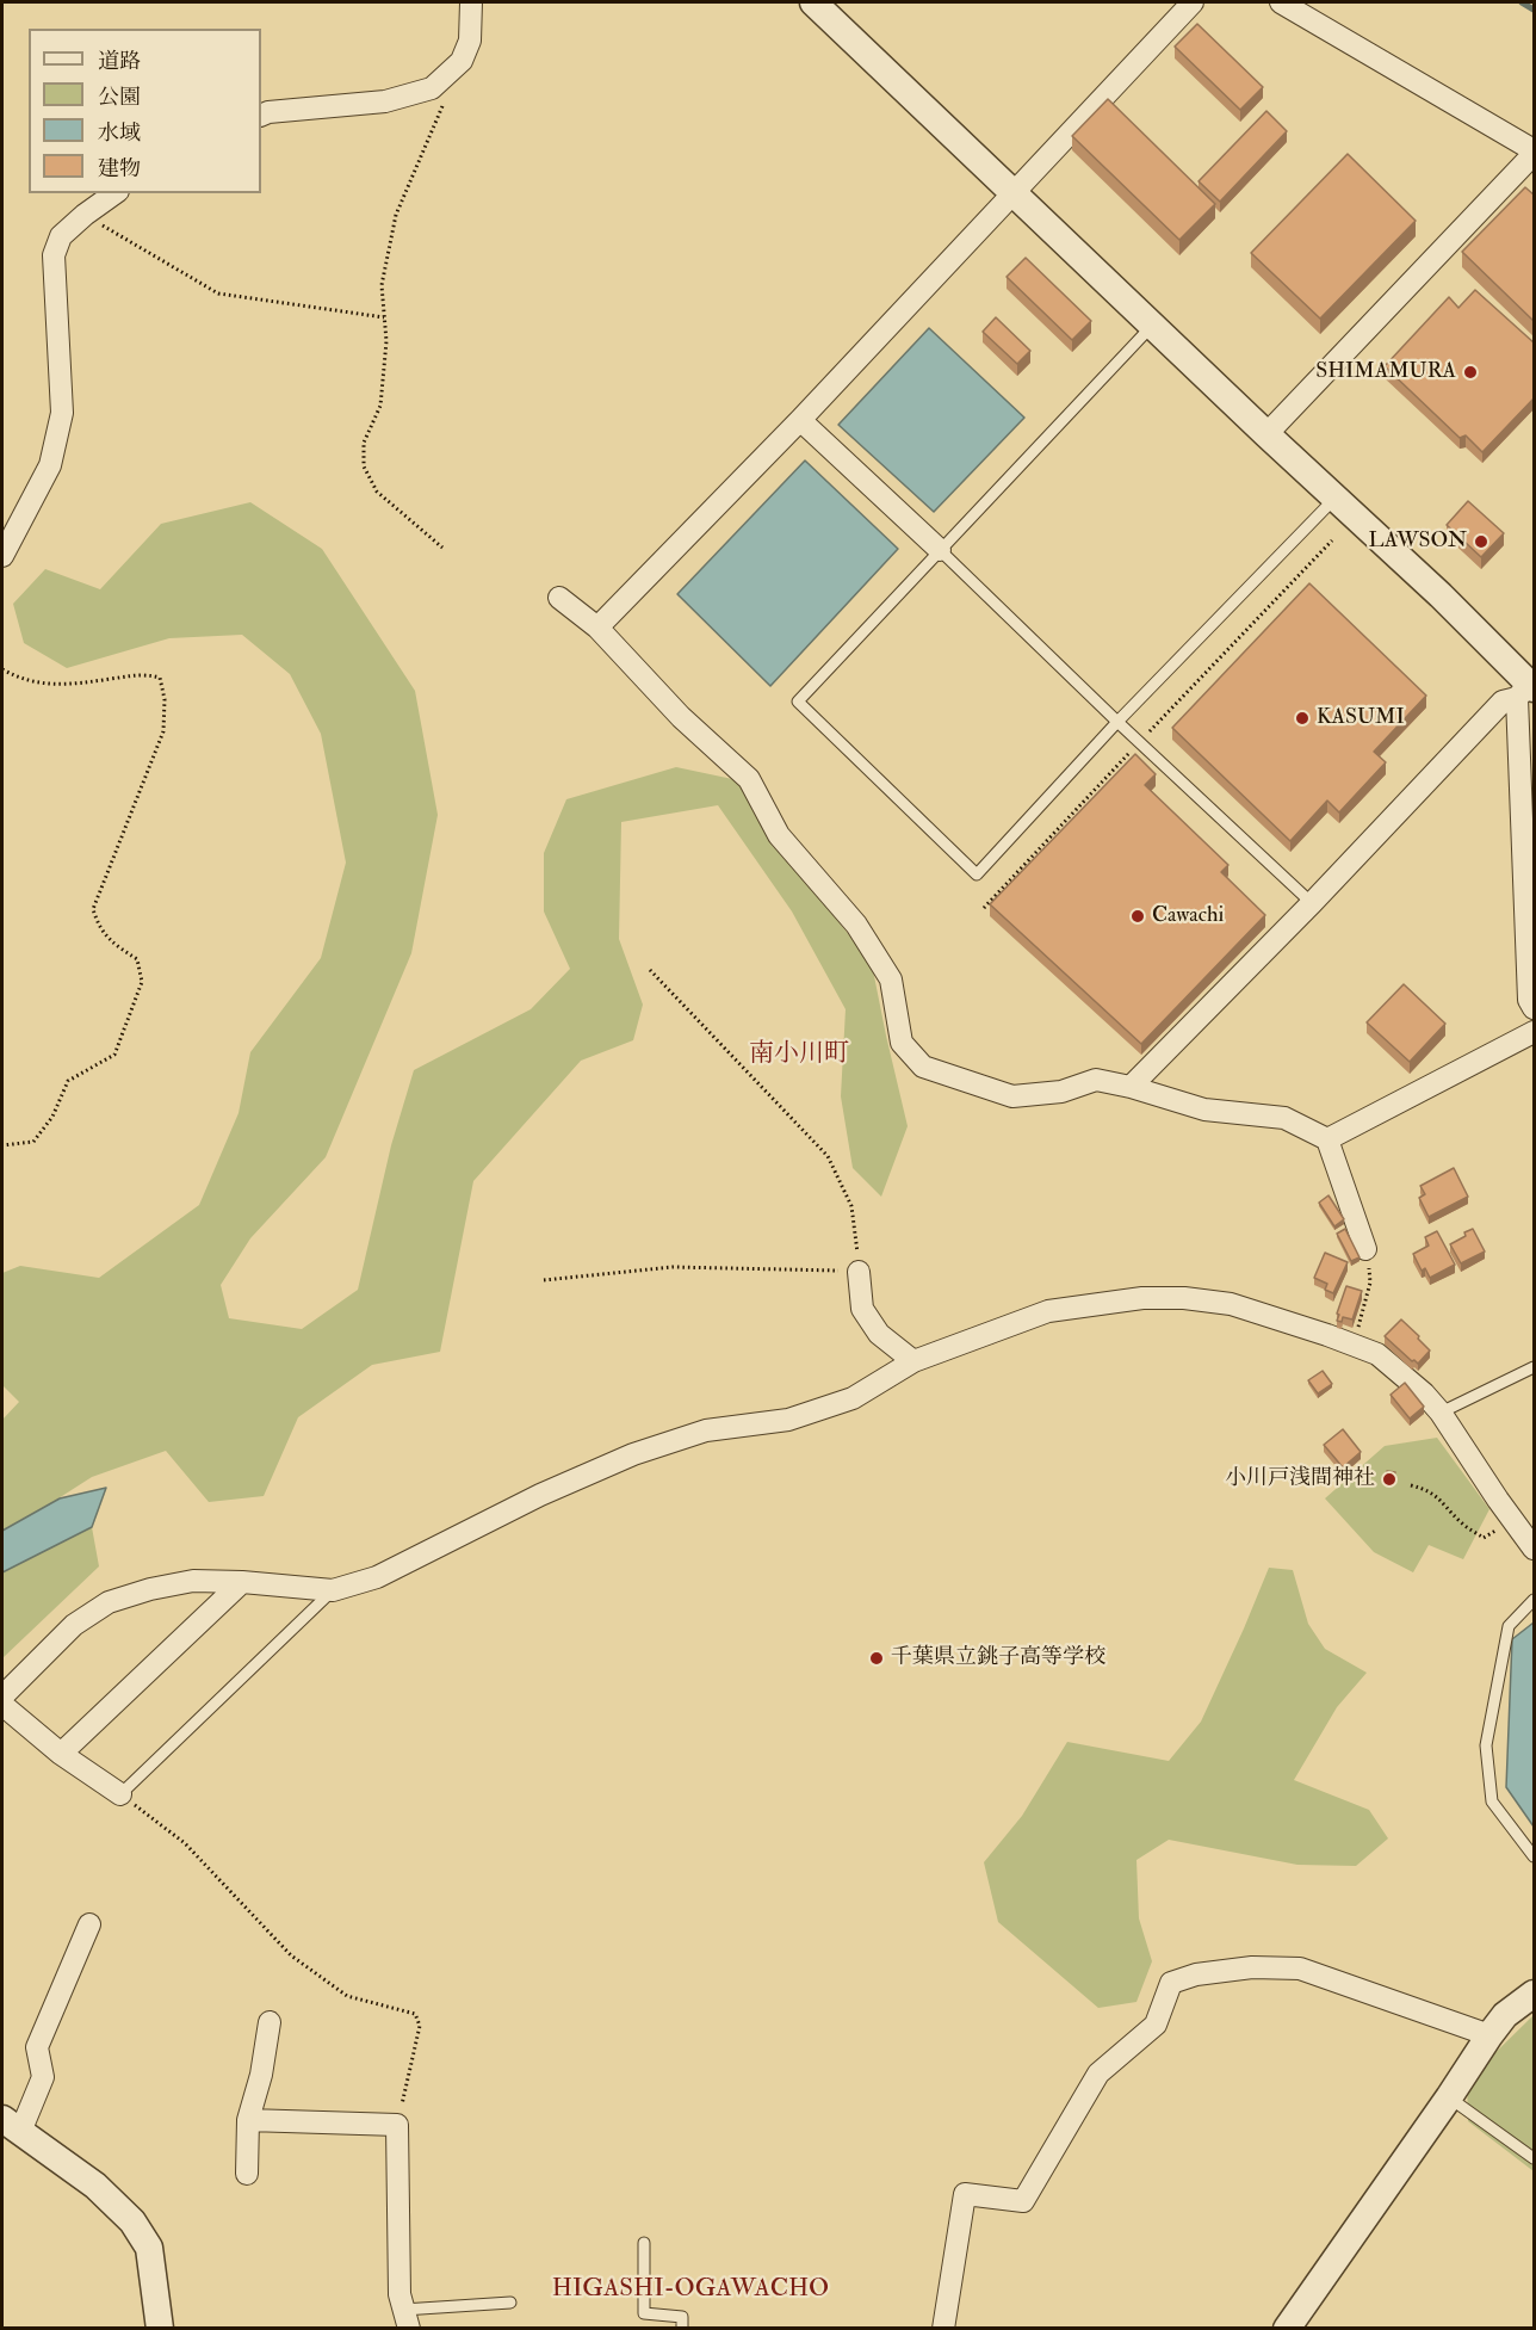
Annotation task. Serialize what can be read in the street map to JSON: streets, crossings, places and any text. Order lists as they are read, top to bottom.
{
  "districts": ["南小川町", "HIGASHI-OGAWACHO"],
  "places": [
    "SHIMAMURA",
    "LAWSON",
    "KASUMI",
    "Cawachi",
    "小川戸浅間神社",
    "千葉県立銚子高等学校"
  ],
  "legend": [
    "道路",
    "公園",
    "水域",
    "建物"
  ]
}
